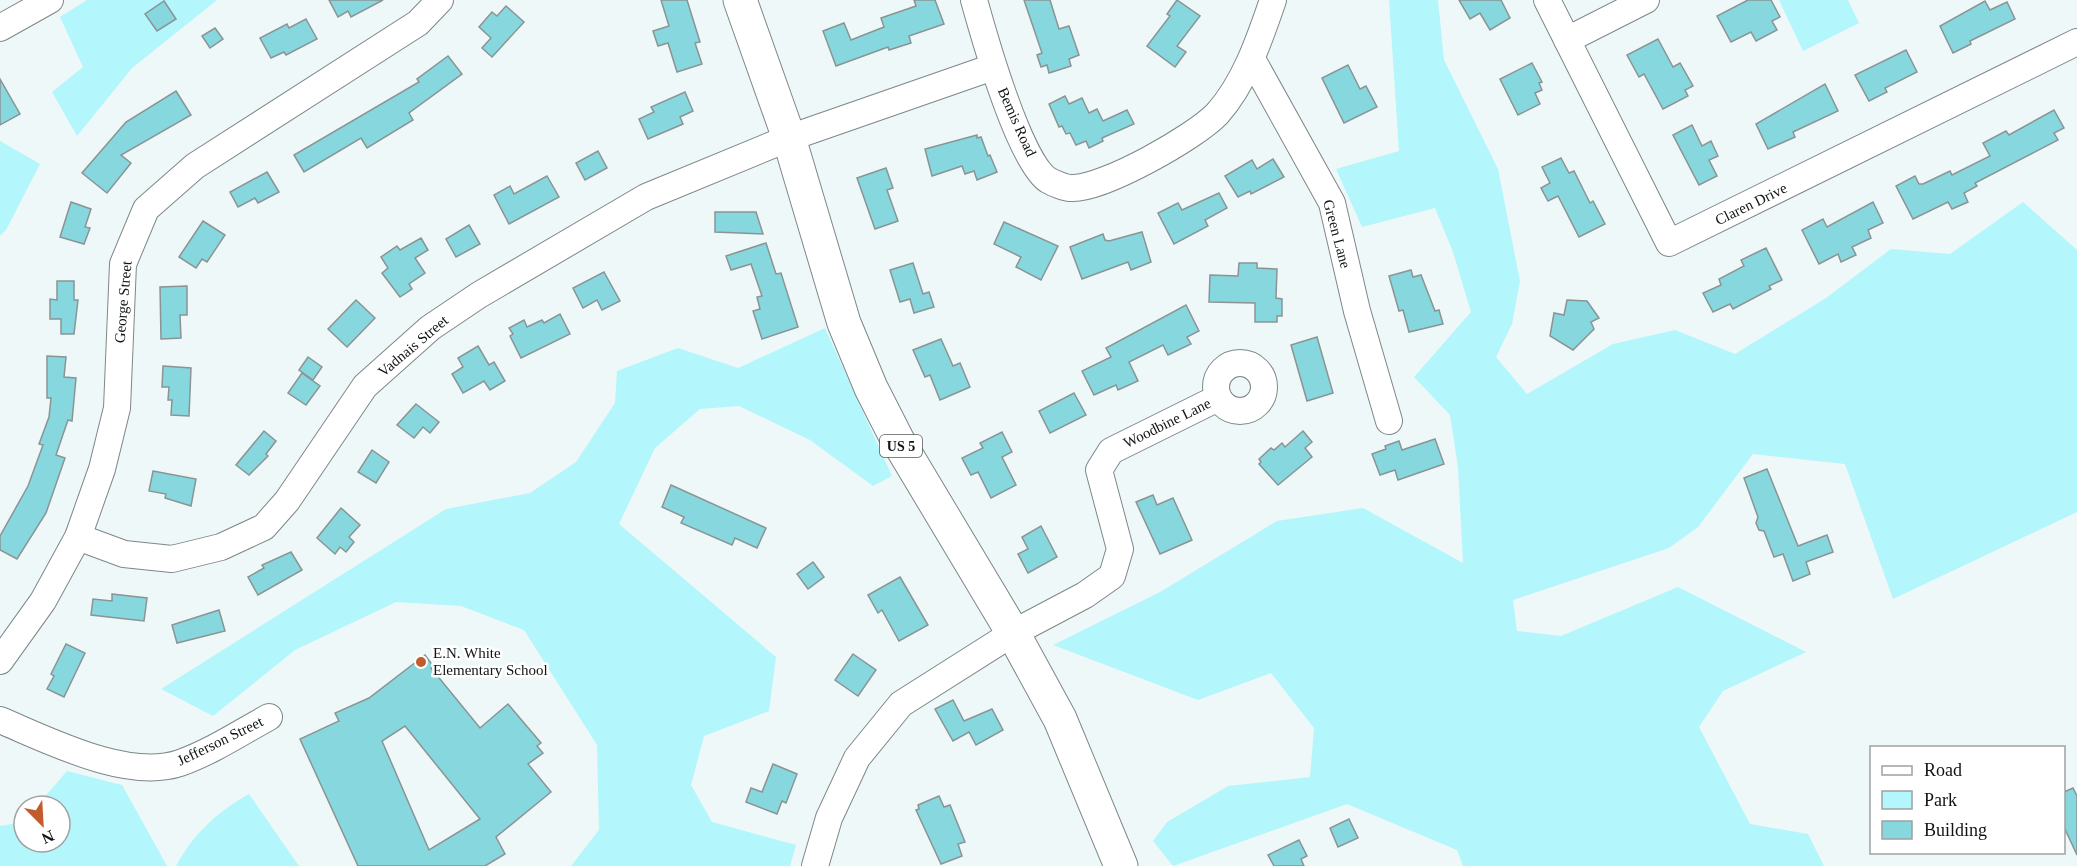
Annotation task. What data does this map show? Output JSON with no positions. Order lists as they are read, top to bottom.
{
  "streets": {
    "main road": ["US 5"],
    "street": [
      "Bemis Road",
      "Claren Drive",
      "Green Lane",
      "George Street",
      "Vadnais Street",
      "Woodbine Lane",
      "Jefferson Street"
    ]
  },
  "crossings": [
    ["Bemis Road", "Green Lane"],
    ["George Street", "Vadnais Street"],
    ["Vadnais Street", "US 5"],
    ["Woodbine Lane", "US 5"]
  ],
  "places": ["E.N. White Elementary School"],
  "legend": ["Road", "Park", "Building"],
  "north": "bottom right"
}
